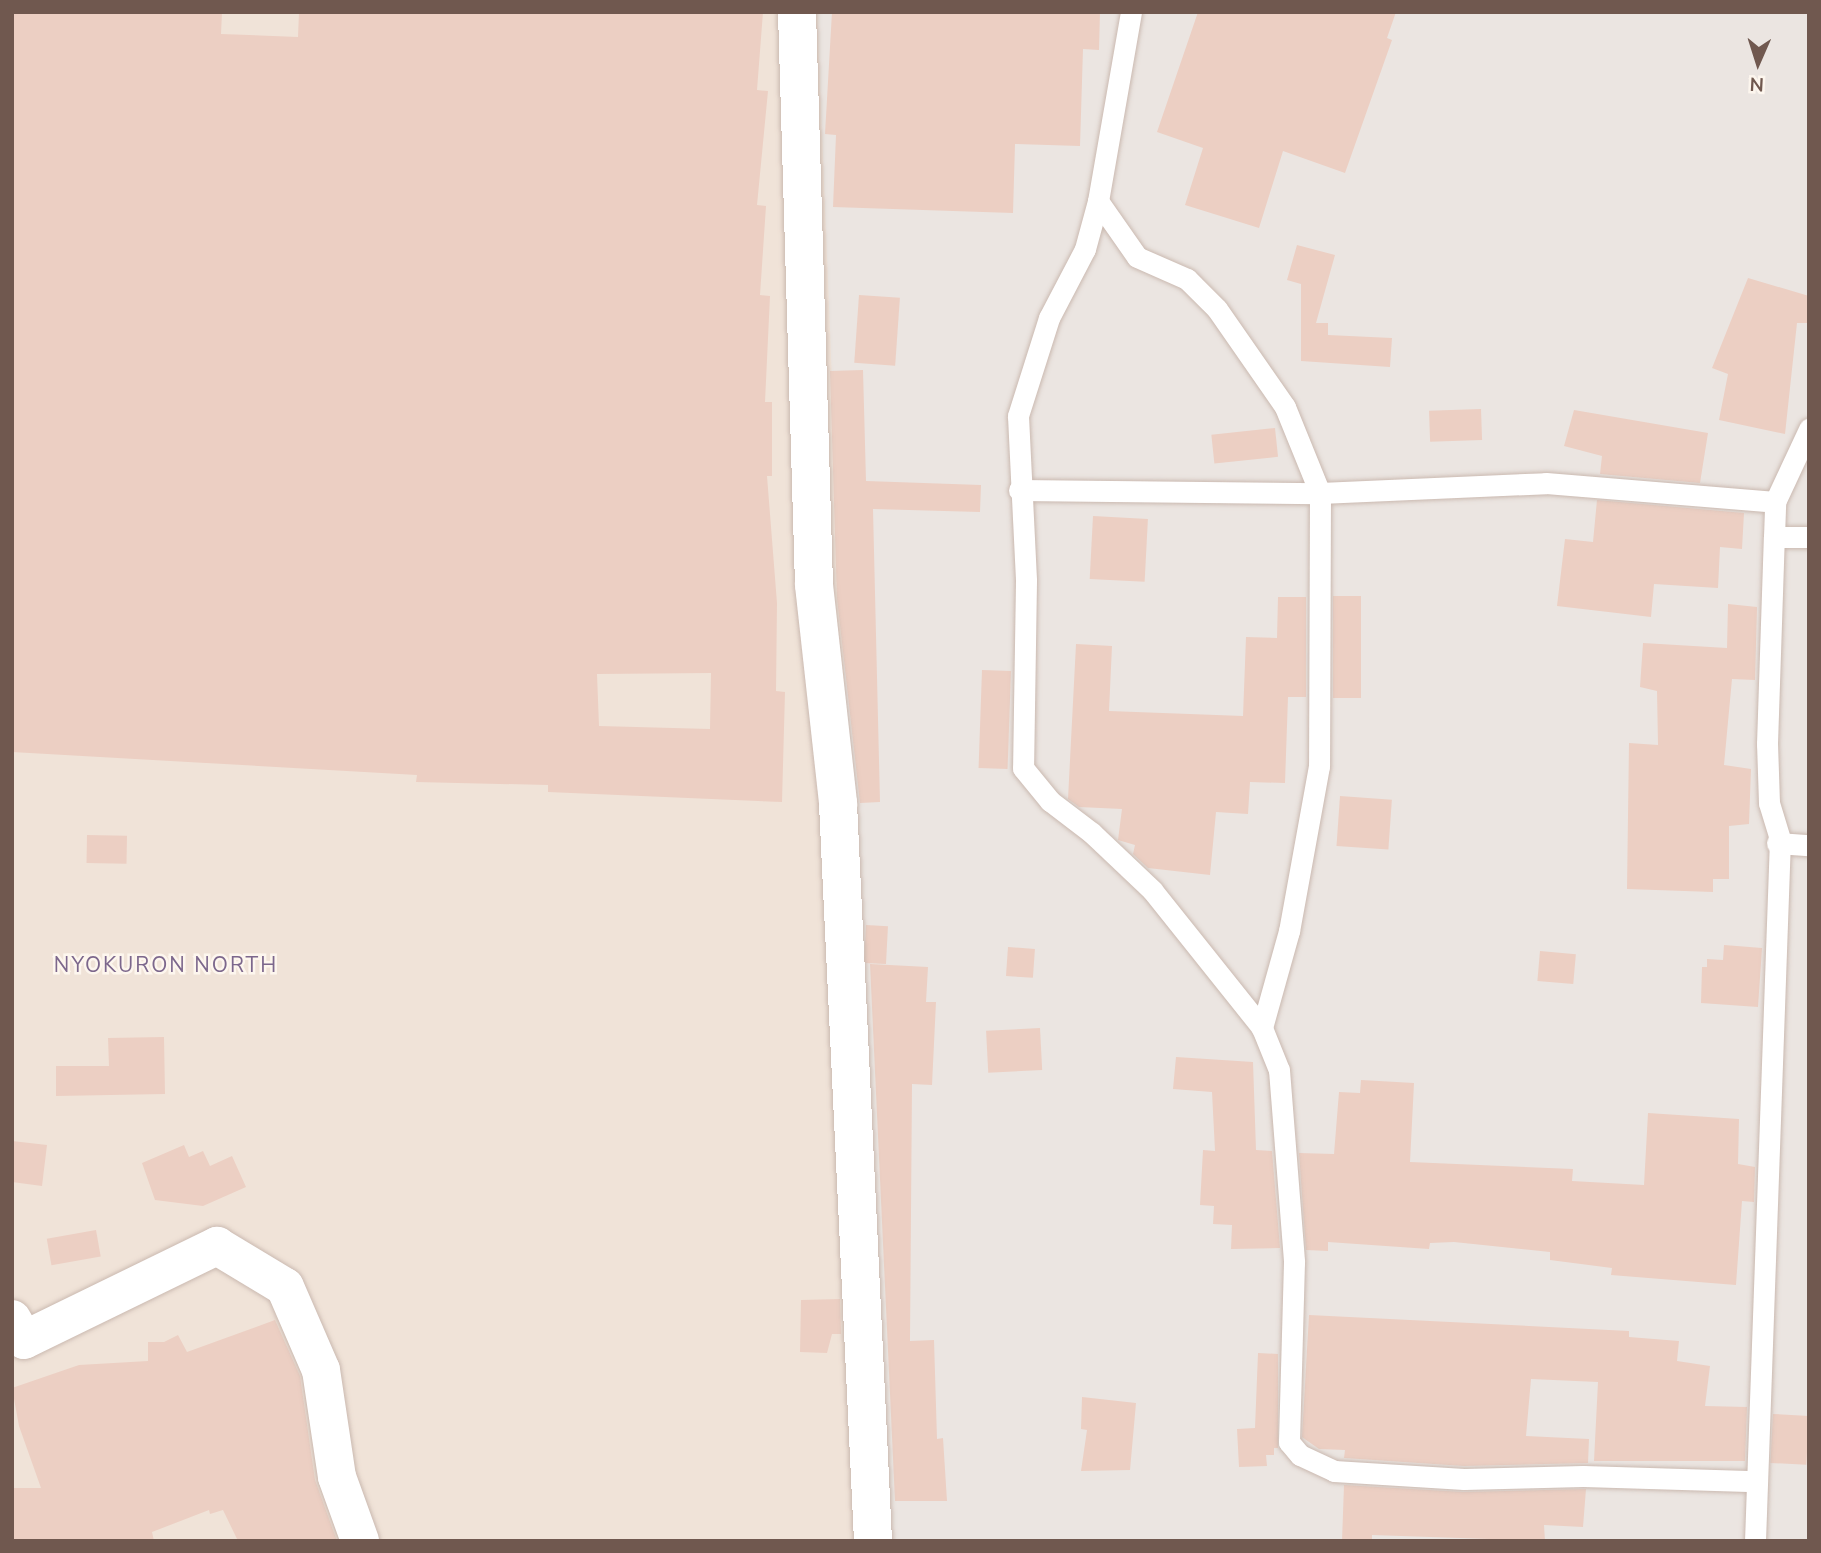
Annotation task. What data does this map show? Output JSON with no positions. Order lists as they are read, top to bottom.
{
  "districts": ["NYOKURON NORTH"],
  "north": "bottom"
}
